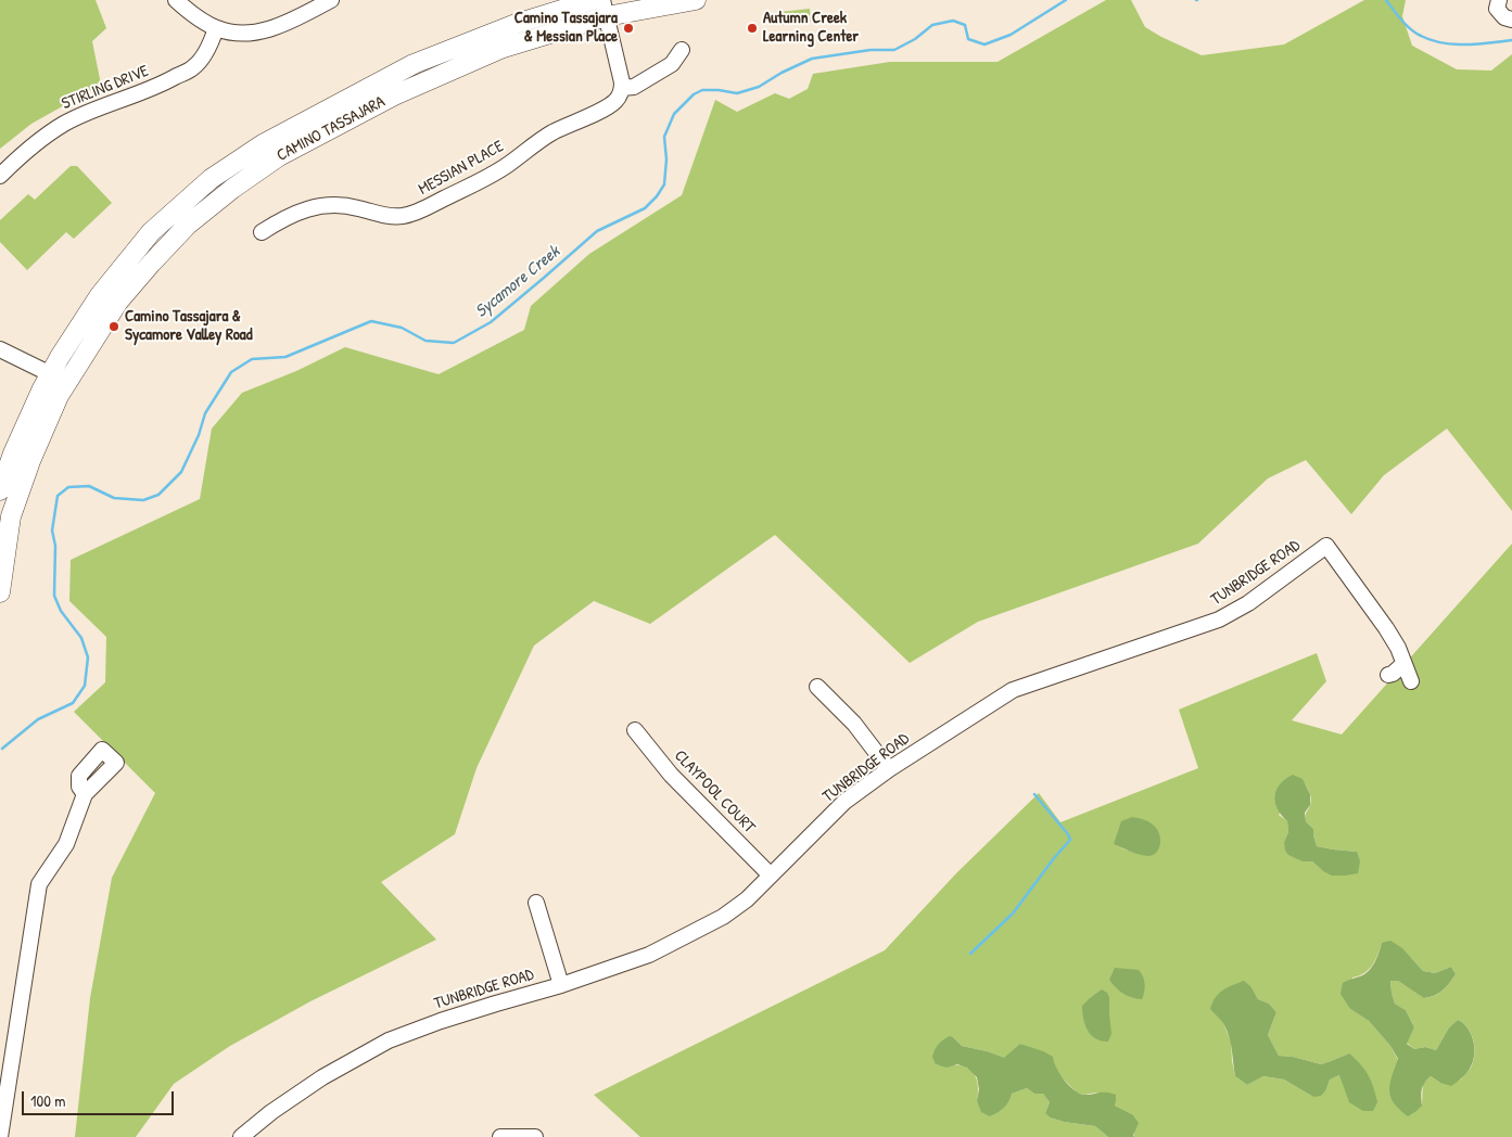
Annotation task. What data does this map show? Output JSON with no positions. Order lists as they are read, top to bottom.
{
  "streets": {
    "main road": ["CAMINO TASSAJARA"],
    "street": [
      "STIRLING DRIVE",
      "MESSIAN PLACE",
      "TUNBRIDGE ROAD",
      "CLAYPOOL COURT"
    ]
  },
  "crossings": [
    ["TUNBRIDGE ROAD", "CLAYPOOL COURT"]
  ],
  "water": ["Sycamore Creek"],
  "places": ["Camino Tassajara & Messian Place", "Autumn Creek Learning Center", "Camino Tassajara & Sycamore Valley Road"],
  "scale_bar": "100 m"
}
